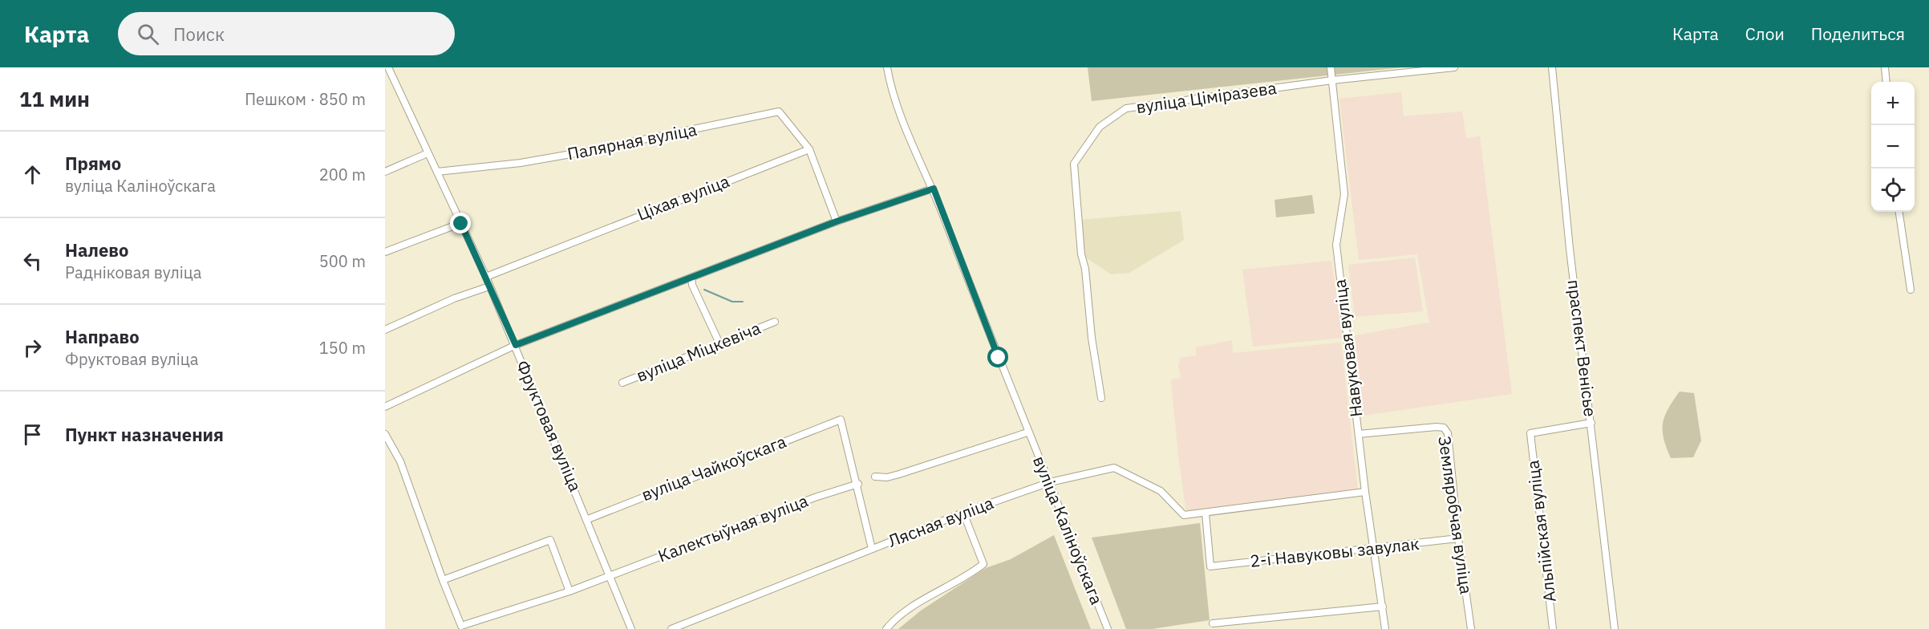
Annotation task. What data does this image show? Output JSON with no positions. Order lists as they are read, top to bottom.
{
  "streets": {
    "street": [
      "вуліца Ціміразева",
      "Палярная вуліца",
      "Ціхая вуліца",
      "Навуковая вуліца",
      "праспект Венісье",
      "вуліца Міцкевіча",
      "Фруктовая вуліца",
      "вуліца Чайкоўскага",
      "Земляробчая вуліца",
      "Лясная вуліца",
      "Калектыўная вуліца",
      "вуліца Каліноўскага",
      "Альпійская вуліца",
      "2-і Навуковы завулак"
    ]
  },
  "crossings": [
    ["вуліца Ціміразева", "Навуковая вуліца"],
    ["Палярная вуліца", "Ціхая вуліца"],
    ["Палярная вуліца", "Фруктовая вуліца"],
    ["Ціхая вуліца", "Фруктовая вуліца"],
    ["Навуковая вуліца", "Земляробчая вуліца"],
    ["Навуковая вуліца", "2-і Навуковы завулак"],
    ["праспект Венісье", "Альпійская вуліца"],
    ["Фруктовая вуліца", "вуліца Чайкоўскага"],
    ["Фруктовая вуліца", "Калектыўная вуліца"],
    ["вуліца Чайкоўскага", "Калектыўная вуліца"],
    ["Земляробчая вуліца", "2-і Навуковы завулак"],
    ["Лясная вуліца", "вуліца Каліноўскага"],
    ["Лясная вуліца", "2-і Навуковы завулак"]
  ],
  "page": {
    "header": "Карта",
    "search": "Поиск",
    "nav": ["Карта", "Слои", "Поделиться"],
    "heading": ["11 мин", "Пешком · 850 m"],
    "map_buttons": ["+", "−"],
    "list": [
      ["Прямо", "вуліца Каліноўскага", "200 m"],
      ["Налево", "Радніковая вуліца", "500 m"],
      ["Направо", "Фруктовая вуліца", "150 m"],
      "Пункт назначения"
    ]
  }
}
